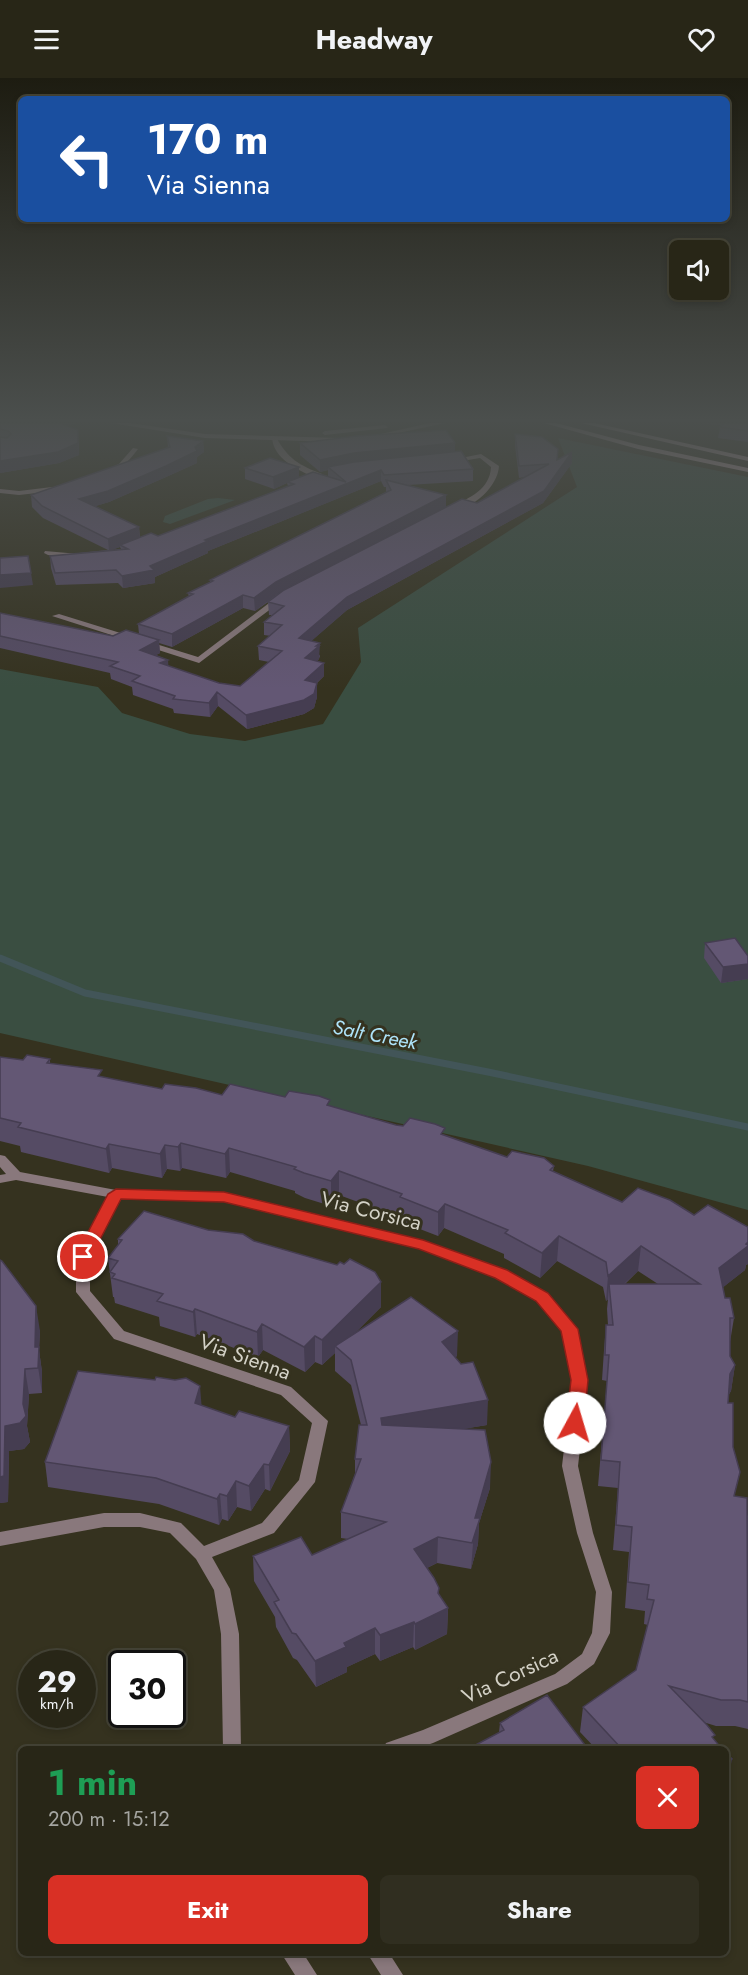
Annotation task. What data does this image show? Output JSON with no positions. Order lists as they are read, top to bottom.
{
  "streets": {
    "street": ["Via Corsica", "Via Sienna"]
  },
  "crossings": [
    ["Via Corsica", "Via Sienna"]
  ],
  "water": ["Salt Creek"],
  "page": {
    "header": "Headway",
    "turn": ["170 m", "Via Sienna"],
    "speed": "29 km/h",
    "limit": "30",
    "heading": ["1 min", "200 m · 15:12"],
    "buttons": ["Exit", "Share"]
  }
}
